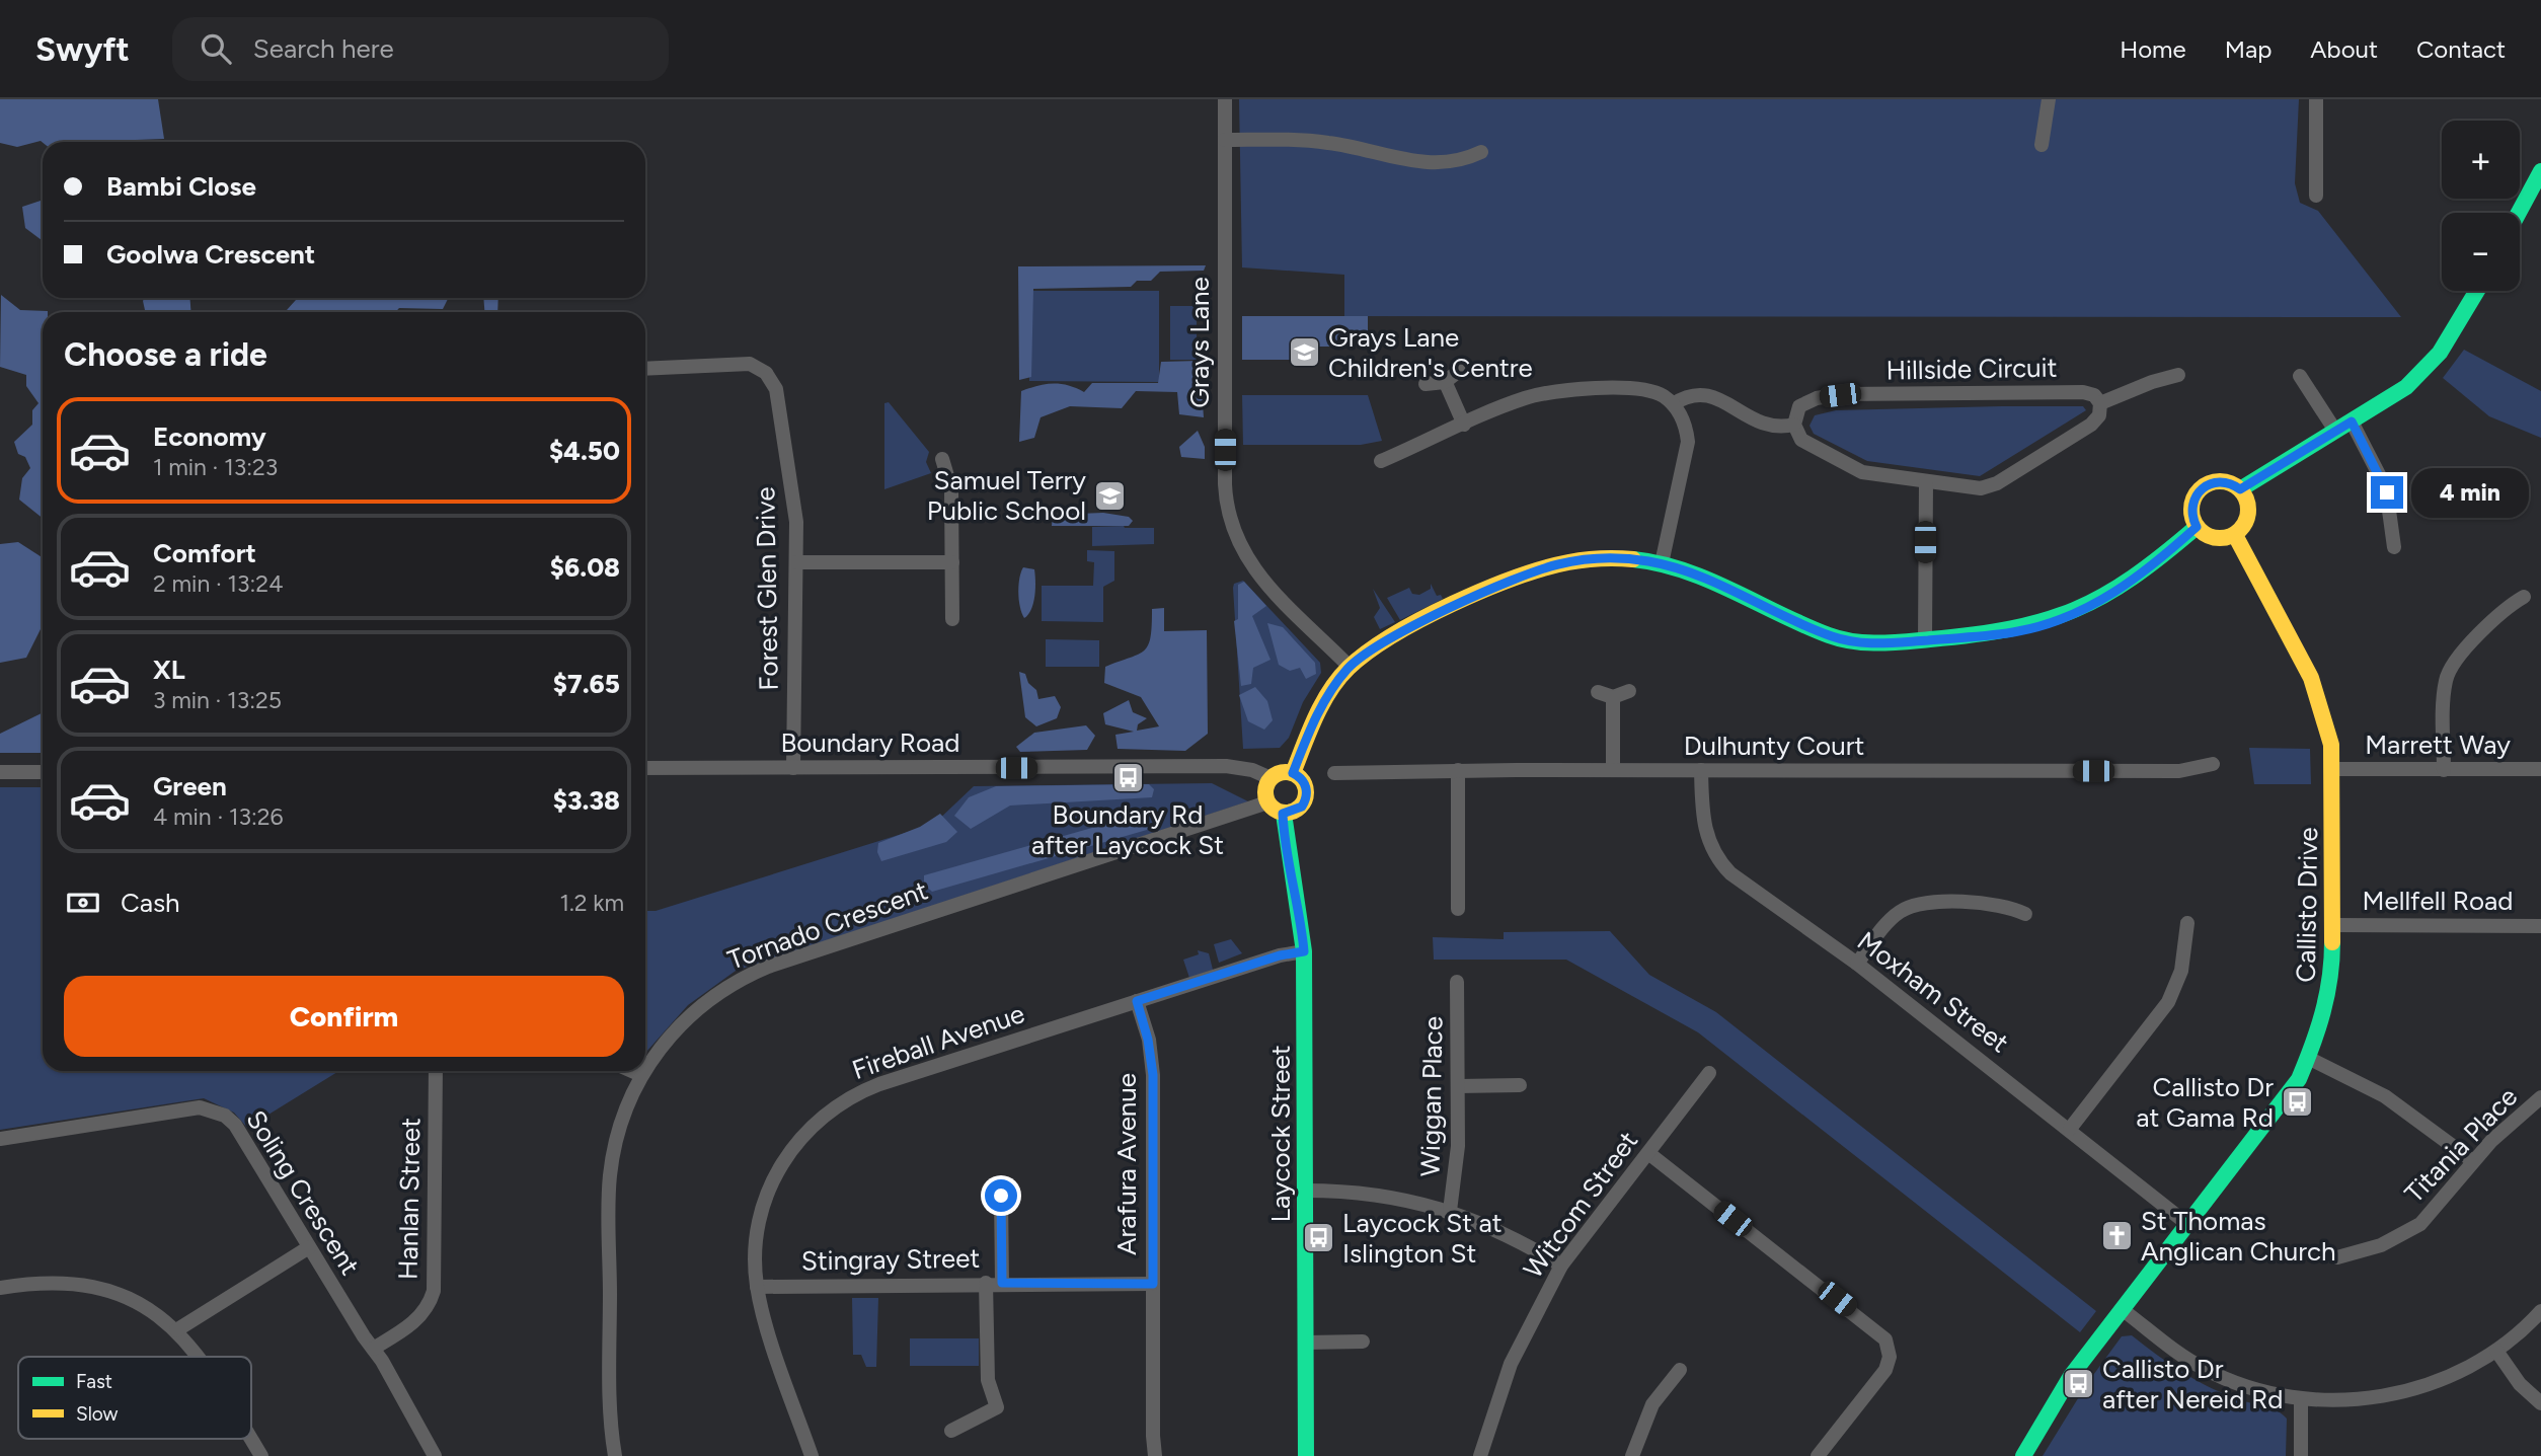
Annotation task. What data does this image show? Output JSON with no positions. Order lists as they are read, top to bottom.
{
  "streets": {
    "street": [
      "Grays Lane",
      "Hillside Circuit",
      "Forest Glen Drive",
      "Boundary Road",
      "Marrett Way",
      "Dulhunty Court",
      "Mellfell Road",
      "Callisto Drive",
      "Tornado Crescent",
      "Moxham Street",
      "Fireball Avenue",
      "Wiggan Place",
      "Laycock Street",
      "Titania Place",
      "Arafura Avenue",
      "Soling Crescent",
      "Hanlan Street",
      "Witcom Street",
      "Stingray Street"
    ]
  },
  "crossings": [
    ["Forest Glen Drive", "Boundary Road"],
    ["Boundary Road", "Tornado Crescent"],
    ["Boundary Road", "Laycock Street"],
    ["Marrett Way", "Callisto Drive"],
    ["Dulhunty Court", "Moxham Street"],
    ["Mellfell Road", "Callisto Drive"],
    ["Callisto Drive", "Moxham Street"],
    ["Tornado Crescent", "Laycock Street"],
    ["Fireball Avenue", "Laycock Street"],
    ["Fireball Avenue", "Arafura Avenue"],
    ["Fireball Avenue", "Stingray Street"],
    ["Arafura Avenue", "Stingray Street"],
    ["Soling Crescent", "Hanlan Street"]
  ],
  "places": {
    "school or university": ["Grays Lane Children's Centre", "Samuel Terry Public School"],
    "bus stop": [
      "Boundary Rd after Laycock St",
      "Callisto Dr at Gama Rd",
      "Laycock St at Islington St",
      "Callisto Dr after Nereid Rd"
    ],
    "church": ["St Thomas Anglican Church"]
  },
  "legend": ["Fast", "Slow"],
  "page": {
    "header": "Swyft",
    "search": "Search here",
    "nav": [
      "Home",
      "Map",
      "About",
      "Contact"
    ],
    "map_buttons": ["+", "−"],
    "banner": ["Bambi Close", "Goolwa Crescent"],
    "heading": "Choose a ride",
    "list": [
      {
        "name": "Economy",
        "note": "1 min · 13:23",
        "value": "$4.50"
      },
      {
        "name": "Comfort",
        "note": "2 min · 13:24",
        "value": "$6.08"
      },
      {
        "name": "XL",
        "note": "3 min · 13:25",
        "value": "$7.65"
      },
      {
        "name": "Green",
        "note": "4 min · 13:26",
        "value": "$3.38"
      }
    ],
    "bubble": "4 min",
    "pay": ["Cash", "1.2 km"],
    "buttons": "Confirm"
  }
}
